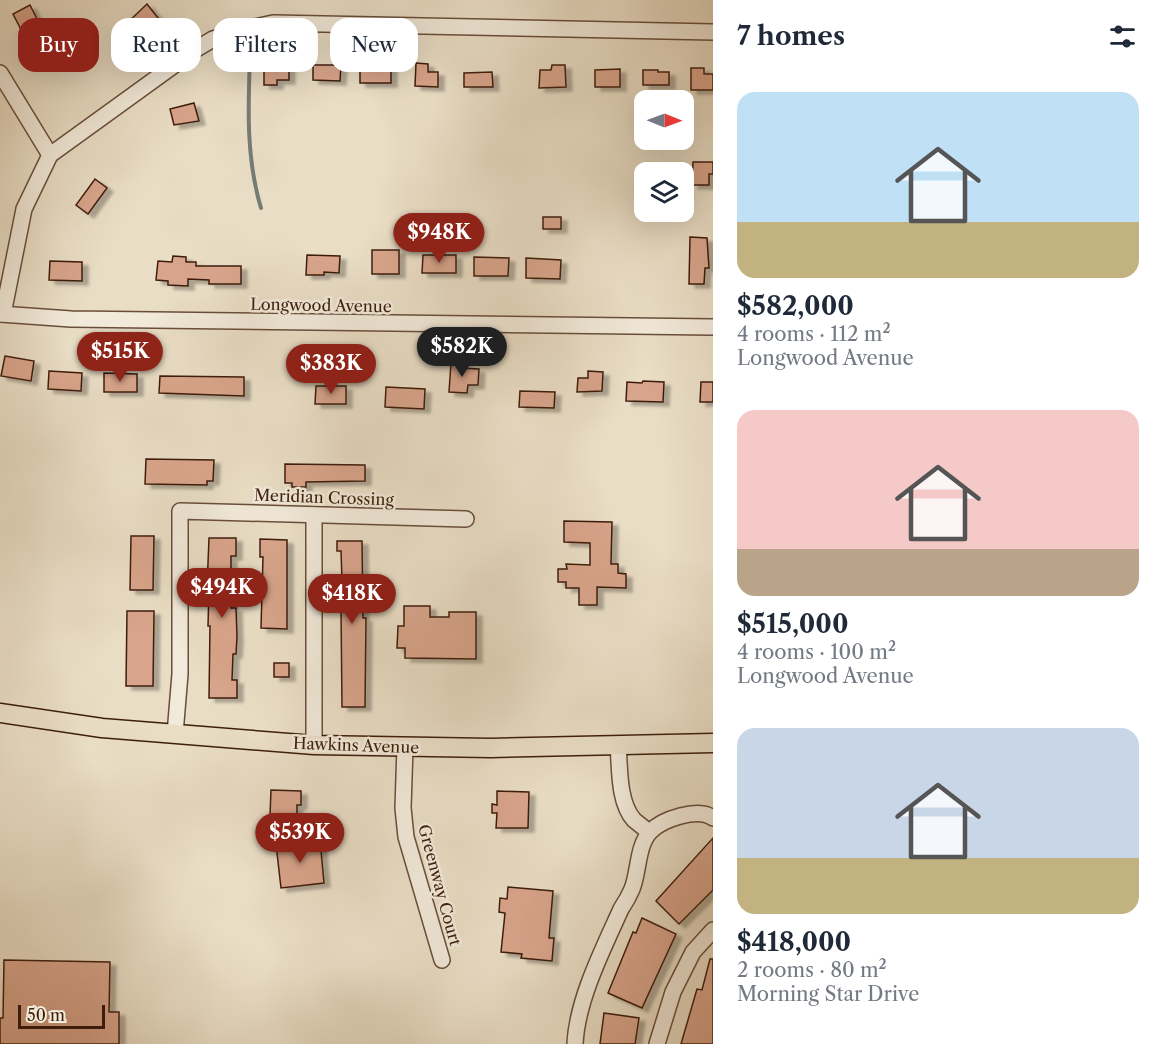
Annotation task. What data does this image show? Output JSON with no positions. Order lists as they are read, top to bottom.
{
  "streets": {
    "main road": ["Hawkins Avenue"],
    "street": ["Longwood Avenue", "Meridian Crossing", "Greenway Court"]
  },
  "crossings": [
    ["Meridian Crossing", "Hawkins Avenue"],
    ["Hawkins Avenue", "Greenway Court"]
  ],
  "scale_bar": "50 m",
  "north": "right",
  "page": {
    "heading": "7 homes",
    "chip": [
      "Buy",
      "Rent",
      "Filters",
      "New"
    ],
    "list": [
      {
        "name": "$582,000",
        "note": "4 rooms · 112 m² · Longwood Avenue"
      },
      {
        "name": "$515,000",
        "note": "4 rooms · 100 m² · Longwood Avenue"
      },
      {
        "name": "$418,000",
        "note": "2 rooms · 80 m² · Morning Star Drive"
      }
    ],
    "price": [
      "$948K",
      "$582K",
      "$515K",
      "$383K",
      "$494K",
      "$418K",
      "$539K"
    ],
    "scale": "50 m"
  }
}
